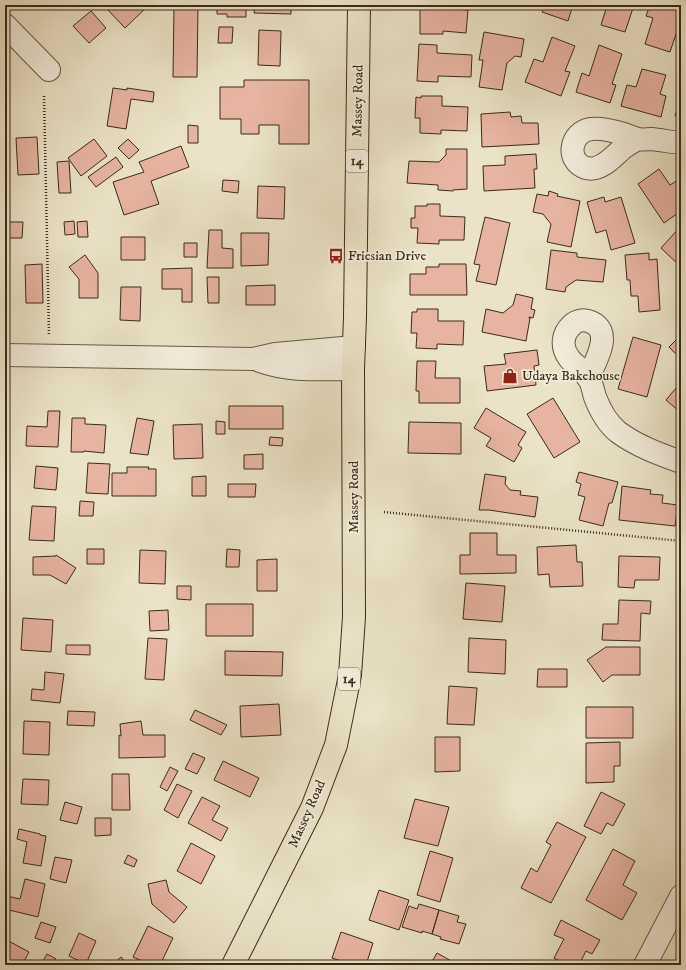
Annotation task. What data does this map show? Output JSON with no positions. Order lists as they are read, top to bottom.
{
  "streets": {
    "main road": ["Massey Road", "14"]
  },
  "places": {
    "bus stop": ["Friesian Drive"],
    "shop": ["Udaya Bakehouse"]
  }
}
